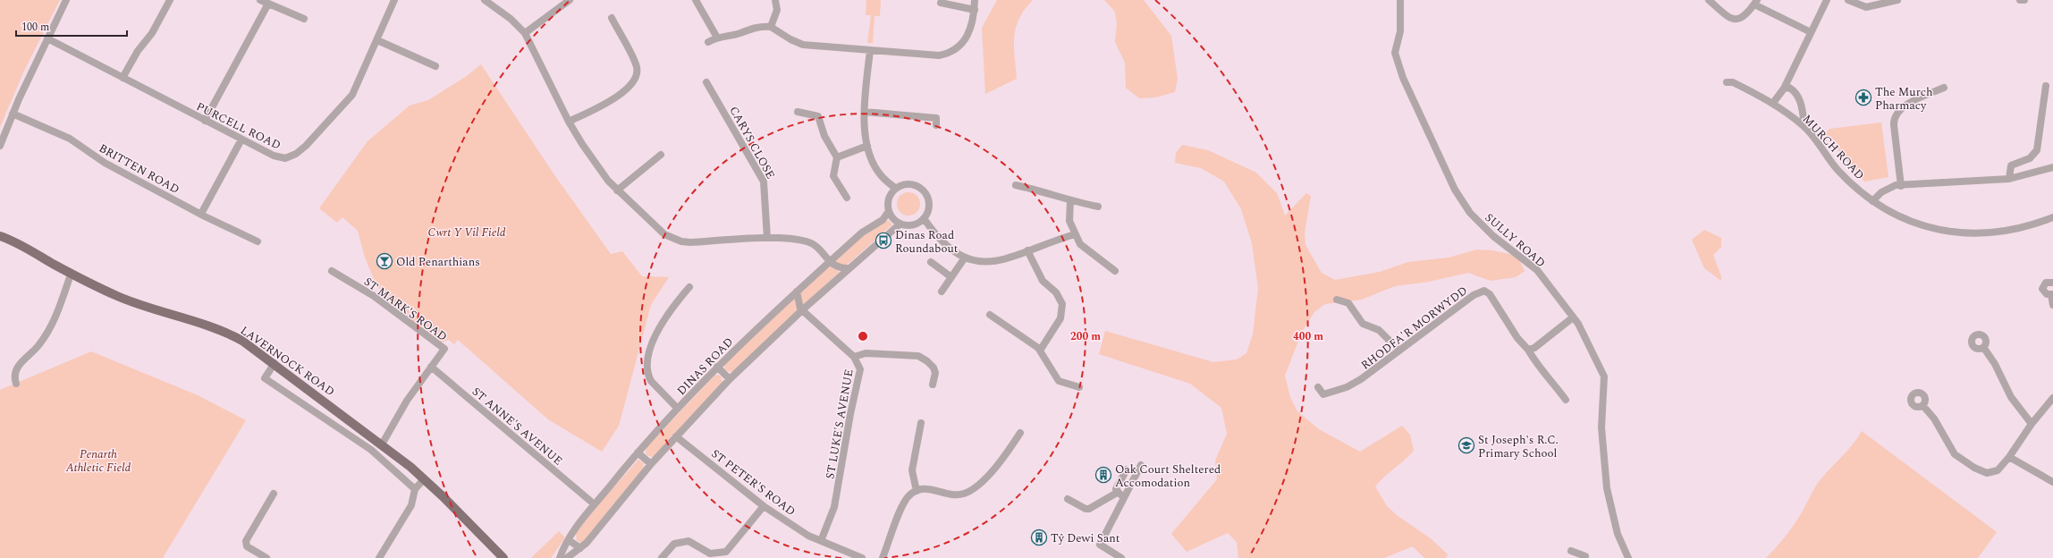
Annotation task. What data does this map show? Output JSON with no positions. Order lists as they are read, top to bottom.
{
  "streets": {
    "main road": ["LAVERNOCK ROAD"],
    "street": [
      "PURCELL ROAD",
      "CARYS CLOSE",
      "MURCH ROAD",
      "BRITTEN ROAD",
      "SULLY ROAD",
      "ST MARK'S ROAD",
      "RHODFA'R MORWYDD",
      "DINAS ROAD",
      "ST LUKE'S AVENUE",
      "ST ANNE'S AVENUE",
      "ST PETER'S ROAD"
    ]
  },
  "crossings": [
    ["ST MARK'S ROAD", "LAVERNOCK ROAD"],
    ["ST MARK'S ROAD", "ST ANNE'S AVENUE"],
    ["ST LUKE'S AVENUE", "ST PETER'S ROAD"]
  ],
  "parks": ["Cwrt Y Vil Field", "Penarth Athletic Field"],
  "places": {
    "pharmacy": ["The Murch Pharmacy"],
    "bus stop": ["Dinas Road Roundabout"],
    "bar": ["Old Penarthians"],
    "school or university": ["St Joseph's R.C. Primary School"],
    "building": ["Oak Court Sheltered Accomodation", "Tŷ Dewi Sant"]
  },
  "scale_bar": "100 m",
  "rings": ["200 m", "400 m"]
}
